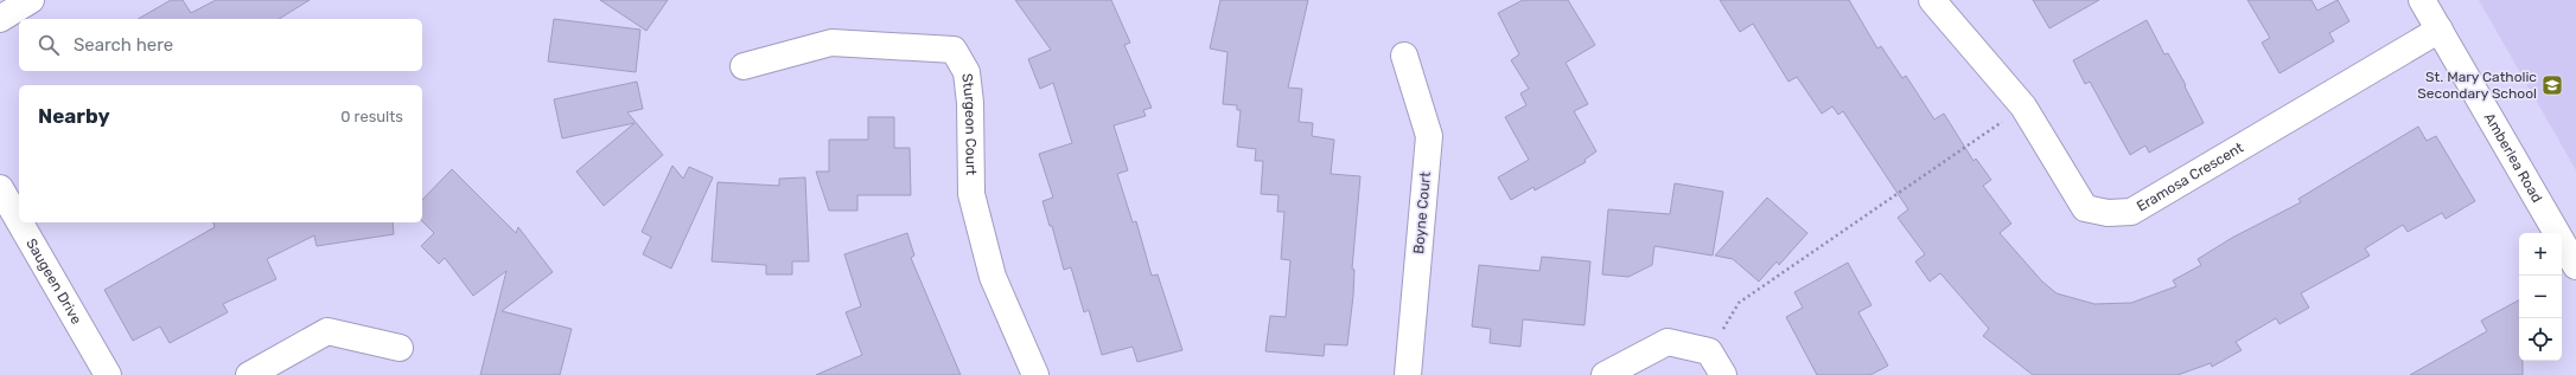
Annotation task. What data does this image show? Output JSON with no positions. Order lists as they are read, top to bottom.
{
  "streets": {
    "street": [
      "Sturgeon Court",
      "Amberlea Road",
      "Eramosa Crescent",
      "Boyne Court",
      "Saugeen Drive"
    ]
  },
  "crossings": [
    ["Amberlea Road", "Eramosa Crescent"]
  ],
  "places": {
    "school or university": ["St. Mary Catholic Secondary School"]
  },
  "page": {
    "search": "Search here",
    "heading": ["Nearby", "0 results"],
    "map_buttons": ["+", "−"]
  }
}
